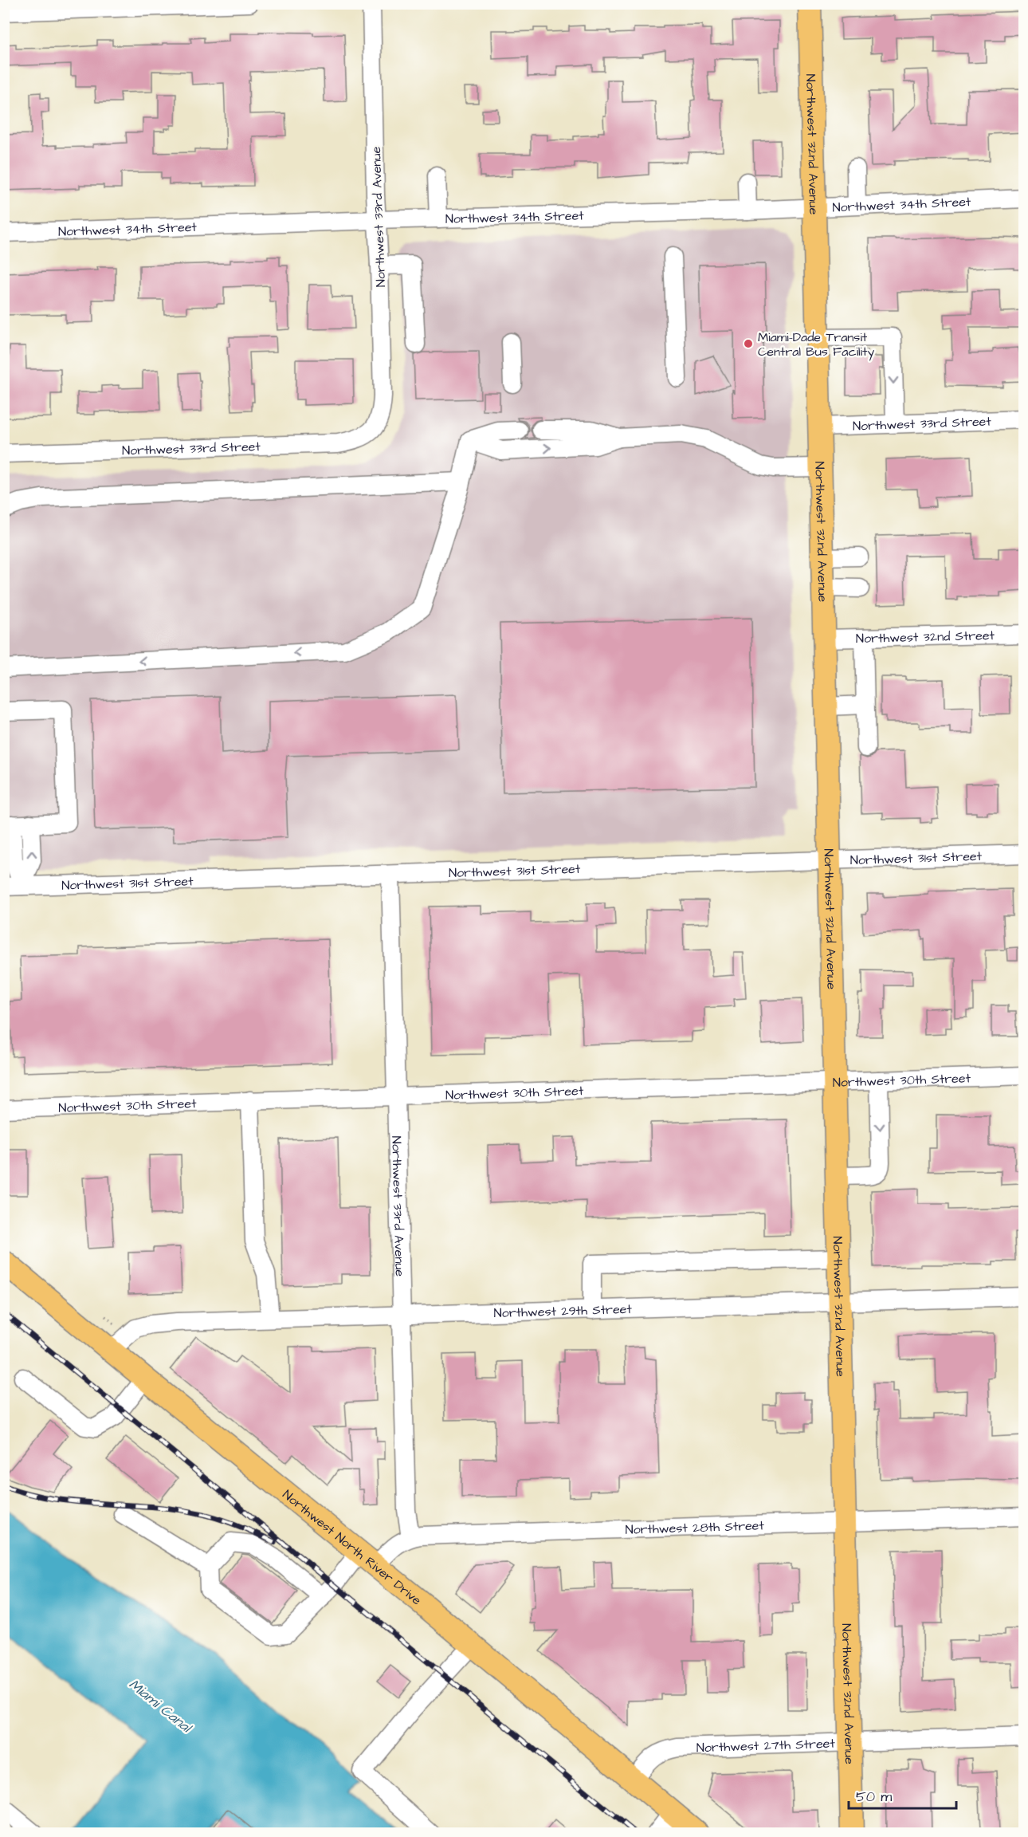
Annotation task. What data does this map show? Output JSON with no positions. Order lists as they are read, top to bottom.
{
  "streets": {
    "main road": ["Northwest 32nd Avenue", "Northwest North River Drive"],
    "street": [
      "Northwest 34th Street",
      "Northwest 33rd Avenue",
      "Northwest 33rd Street",
      "Northwest 32nd Street",
      "Northwest 31st Street",
      "Northwest 30th Street",
      "Northwest 29th Street",
      "Northwest 28th Street",
      "Northwest 27th Street"
    ]
  },
  "crossings": [
    ["Northwest 32nd Avenue", "Northwest 34th Street"],
    ["Northwest 32nd Avenue", "Northwest 33rd Street"],
    ["Northwest 32nd Avenue", "Northwest 32nd Street"],
    ["Northwest 32nd Avenue", "Northwest 31st Street"],
    ["Northwest 32nd Avenue", "Northwest 30th Street"],
    ["Northwest 32nd Avenue", "Northwest 29th Street"],
    ["Northwest 32nd Avenue", "Northwest 28th Street"],
    ["Northwest 32nd Avenue", "Northwest 27th Street"],
    ["Northwest 34th Street", "Northwest 33rd Avenue"],
    ["Northwest 33rd Avenue", "Northwest 33rd Street"],
    ["Northwest 33rd Avenue", "Northwest 31st Street"],
    ["Northwest 33rd Avenue", "Northwest 30th Street"],
    ["Northwest 33rd Avenue", "Northwest 29th Street"],
    ["Northwest 33rd Avenue", "Northwest 28th Street"],
    ["Northwest 29th Street", "Northwest North River Drive"],
    ["Northwest 28th Street", "Northwest North River Drive"],
    ["Northwest North River Drive", "Northwest 27th Street"]
  ],
  "water": ["Miami Canal"],
  "places": ["Miami-Dade Transit Central Bus Facility"],
  "scale_bar": "50 m"
}
